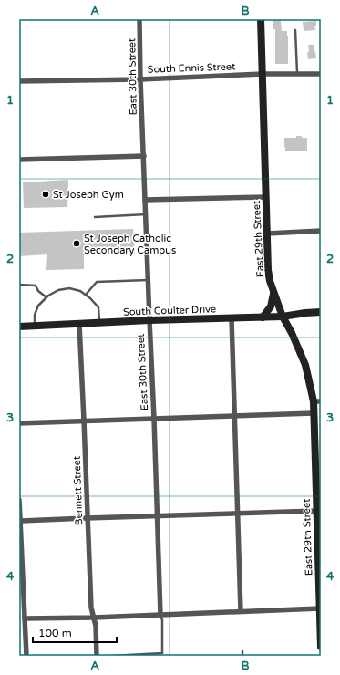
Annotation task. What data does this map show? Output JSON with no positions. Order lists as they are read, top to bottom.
{
  "streets": {
    "main road": ["East 29th Street", "South Coulter Drive"],
    "street": ["South Ennis Street", "East 30th Street", "Bennett Street"]
  },
  "crossings": [
    ["South Ennis Street", "East 30th Street"],
    ["South Ennis Street", "East 29th Street"],
    ["East 30th Street", "South Coulter Drive"],
    ["East 29th Street", "South Coulter Drive"],
    ["South Coulter Drive", "Bennett Street"]
  ],
  "places": ["St Joseph Gym", "St Joseph Catholic Secondary Campus"],
  "scale_bar": "100 m",
  "grid": {
    "columns": ["A", "B"],
    "rows": [
      "1",
      "2",
      "3",
      "4"
    ]
  }
}
